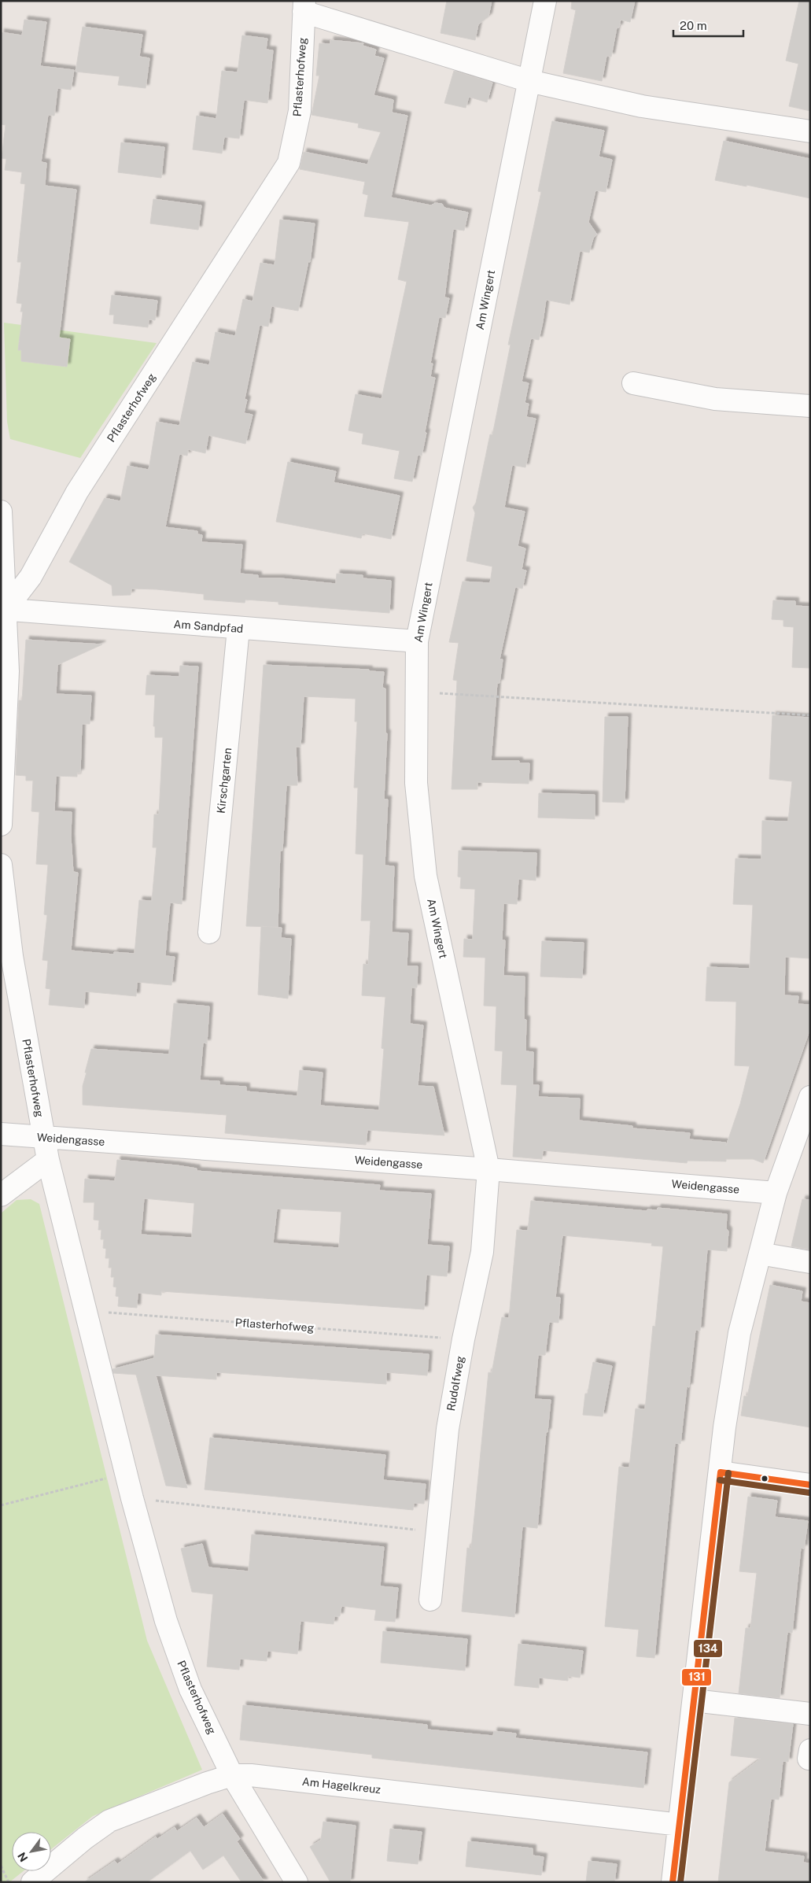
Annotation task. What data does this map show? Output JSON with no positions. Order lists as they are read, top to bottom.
{
  "streets": {
    "street": [
      "Pflasterhofweg",
      "Am Wingert",
      "Am Sandpfad",
      "Kirschgarten",
      "Weidengasse",
      "Rudolfweg",
      "Am Hagelkreuz"
    ]
  },
  "crossings": [
    ["Pflasterhofweg", "Am Sandpfad"],
    ["Pflasterhofweg", "Weidengasse"],
    ["Pflasterhofweg", "Rudolfweg"],
    ["Pflasterhofweg", "Am Hagelkreuz"],
    ["Am Wingert", "Am Sandpfad"],
    ["Am Wingert", "Weidengasse"],
    ["Am Wingert", "Rudolfweg"],
    ["Am Sandpfad", "Kirschgarten"],
    ["Weidengasse", "Rudolfweg"]
  ],
  "lines": ["transit line 131", "transit line 134"],
  "scale_bar": "20 m",
  "north": "bottom left"
}
